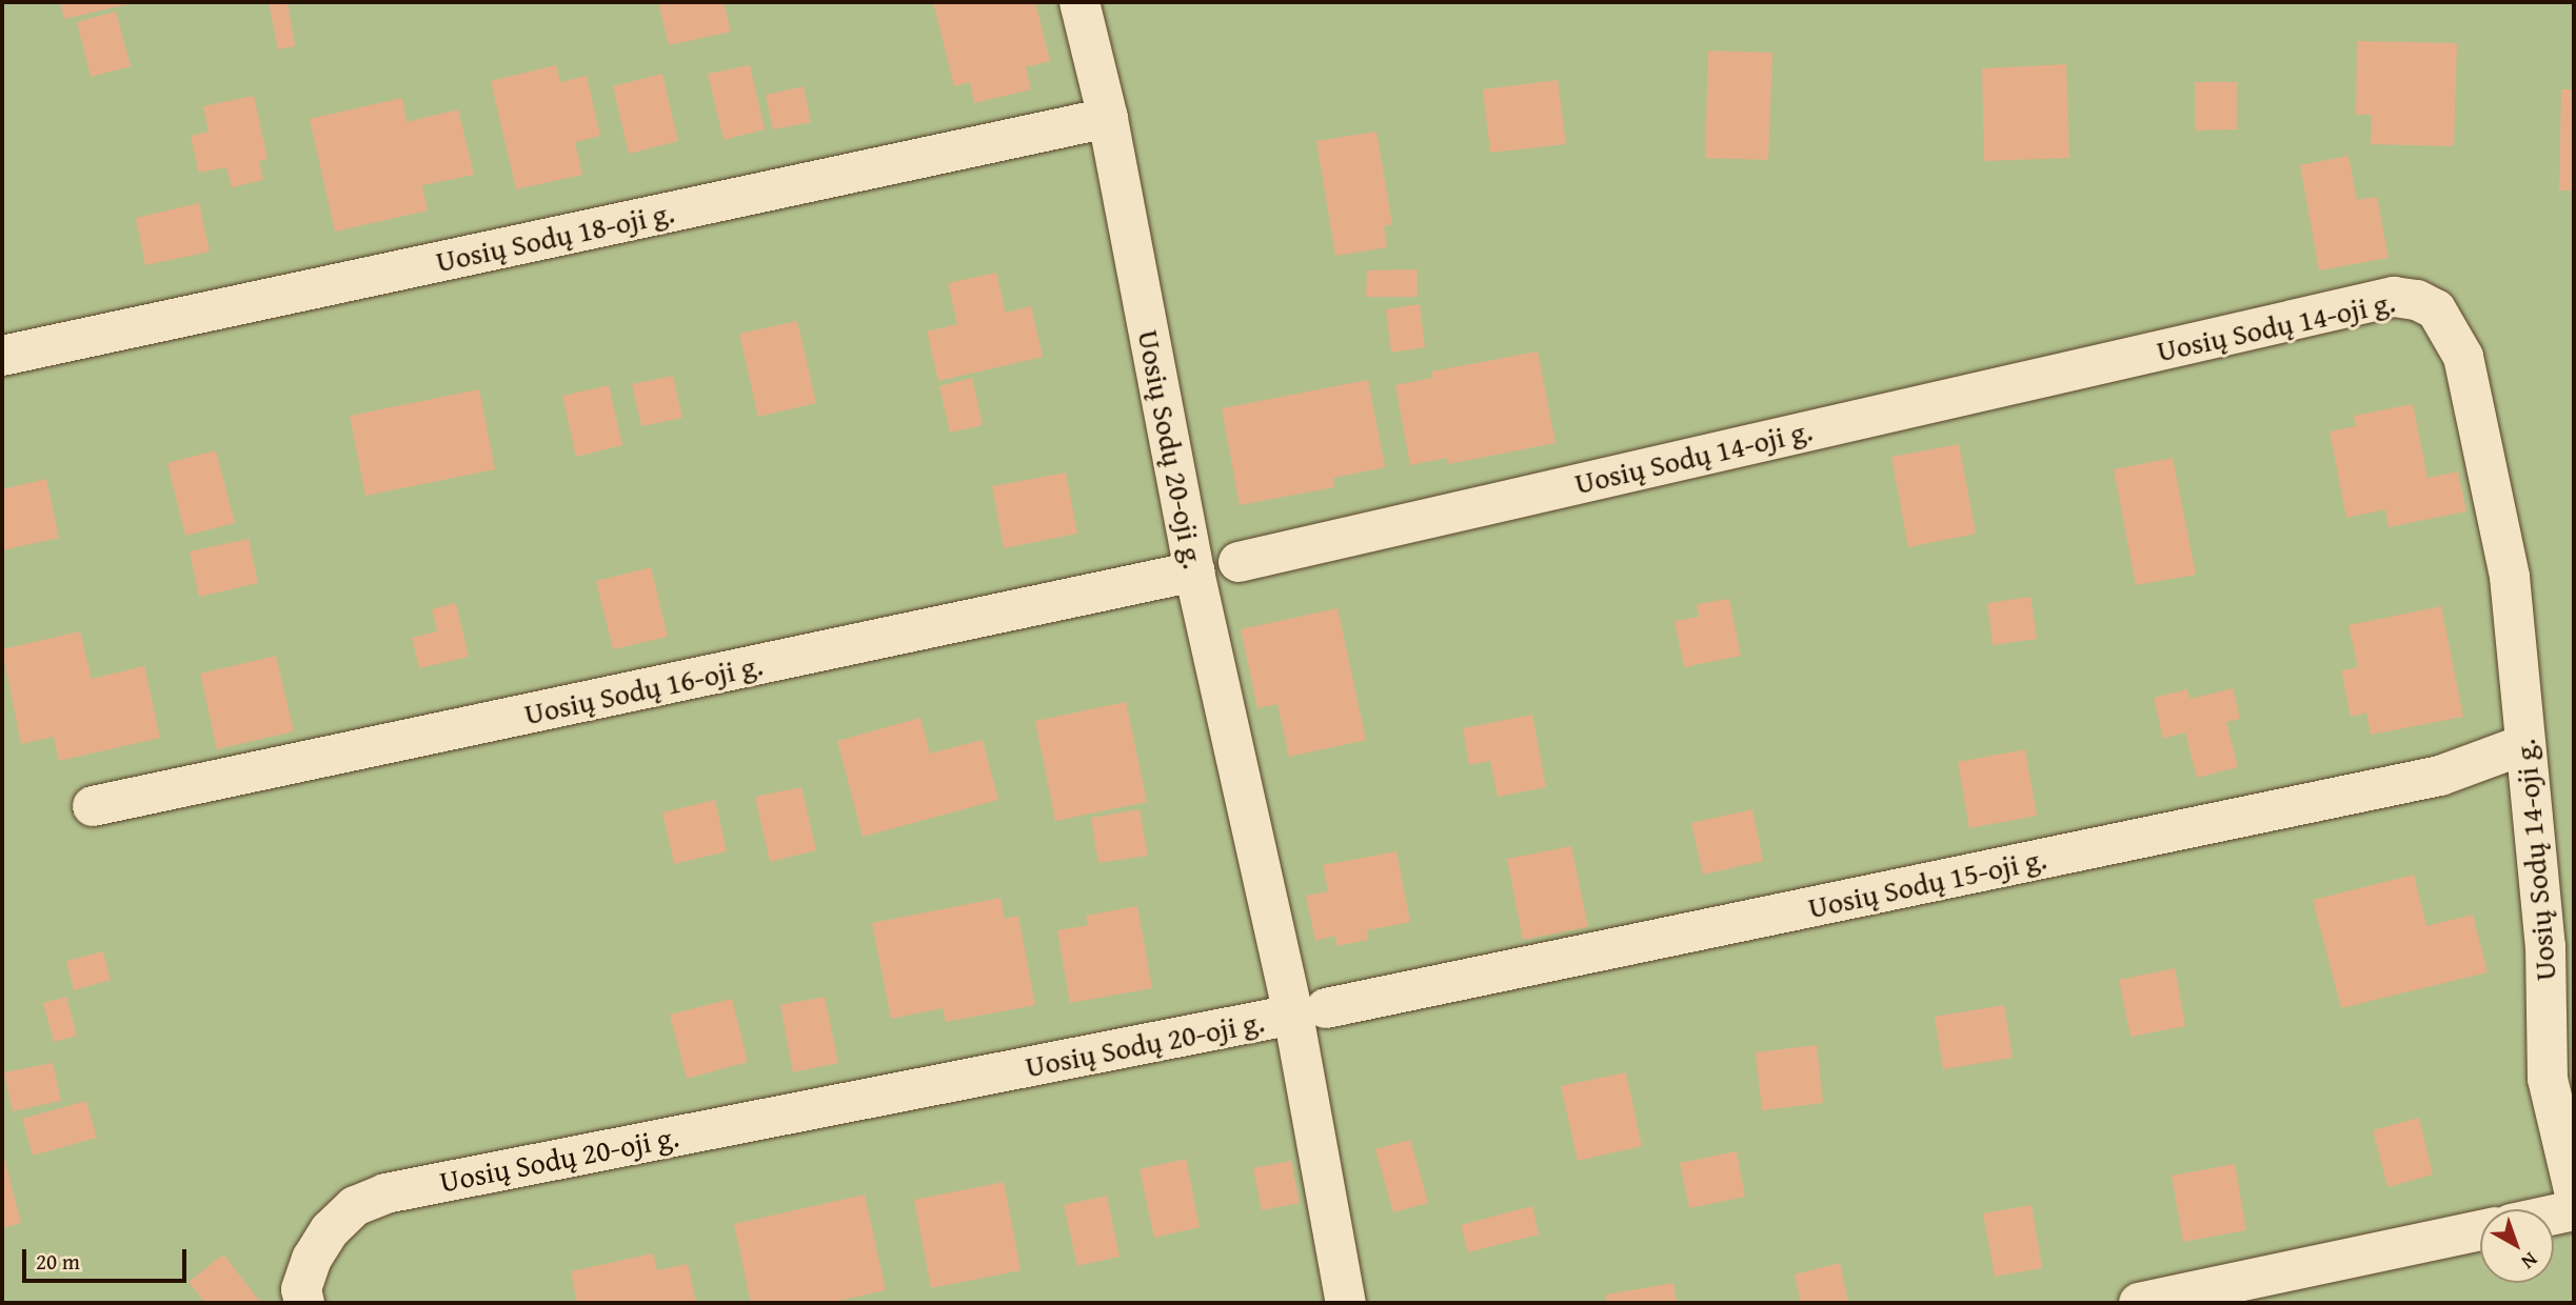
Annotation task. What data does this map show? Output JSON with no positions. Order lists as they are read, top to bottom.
{
  "streets": {
    "street": [
      "Uosių Sodų 18-oji g.",
      "Uosių Sodų 14-oji g.",
      "Uosių Sodų 20-oji g.",
      "Uosių Sodų 16-oji g.",
      "Uosių Sodų 15-oji g."
    ]
  },
  "crossings": [
    ["Uosių Sodų 18-oji g.", "Uosių Sodų 20-oji g."],
    ["Uosių Sodų 14-oji g.", "Uosių Sodų 15-oji g."],
    ["Uosių Sodų 20-oji g.", "Uosių Sodų 16-oji g."],
    ["Uosių Sodų 20-oji g.", "Uosių Sodų 15-oji g."]
  ],
  "scale_bar": "20 m",
  "north": "bottom right"
}
